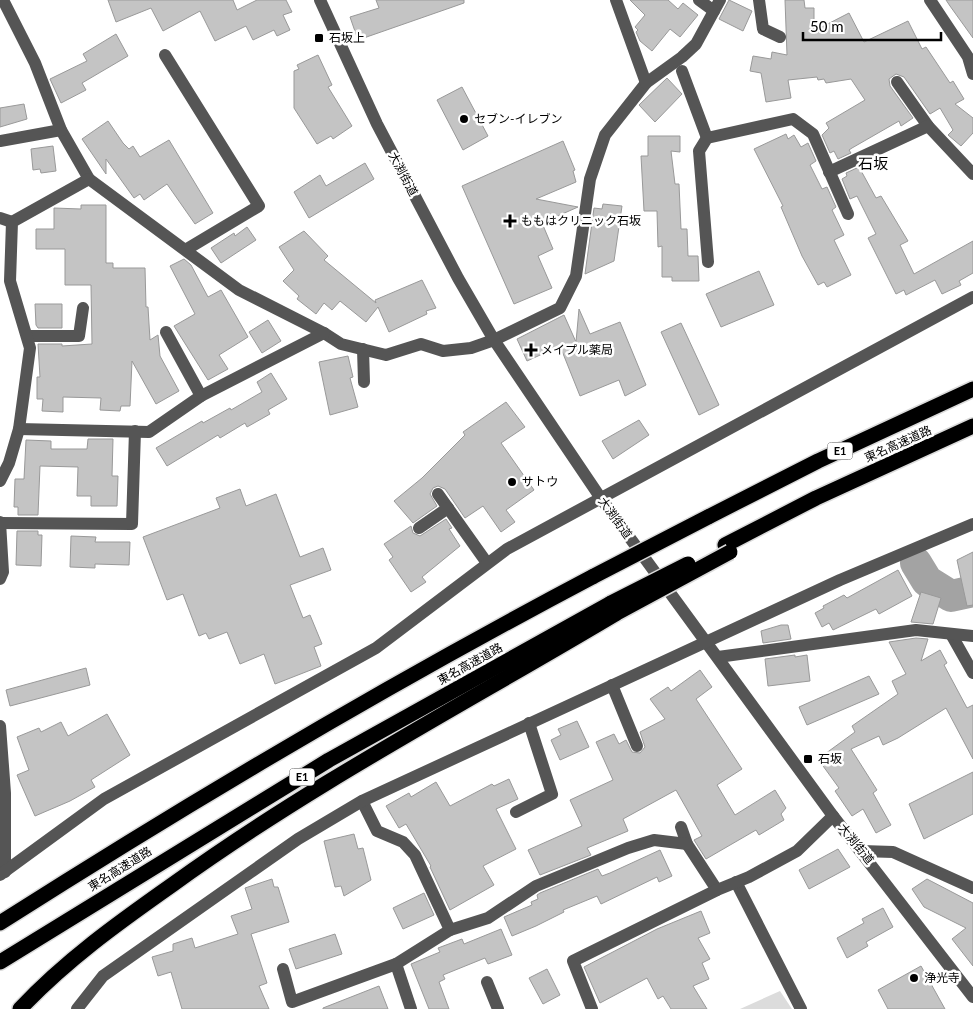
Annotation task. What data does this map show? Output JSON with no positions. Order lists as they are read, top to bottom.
{
  "streets": {
    "highway": ["東名高速道路", "E1"],
    "street": ["大渕街道"]
  },
  "districts": ["石坂"],
  "places": {
    "transit": ["石坂上", "石坂"],
    "other": ["セブン-イレブン", "サトウ", "浄光寺"],
    "health": ["ももはクリニック石坂", "メイプル薬局"]
  },
  "scale_bar": "50 m"
}
